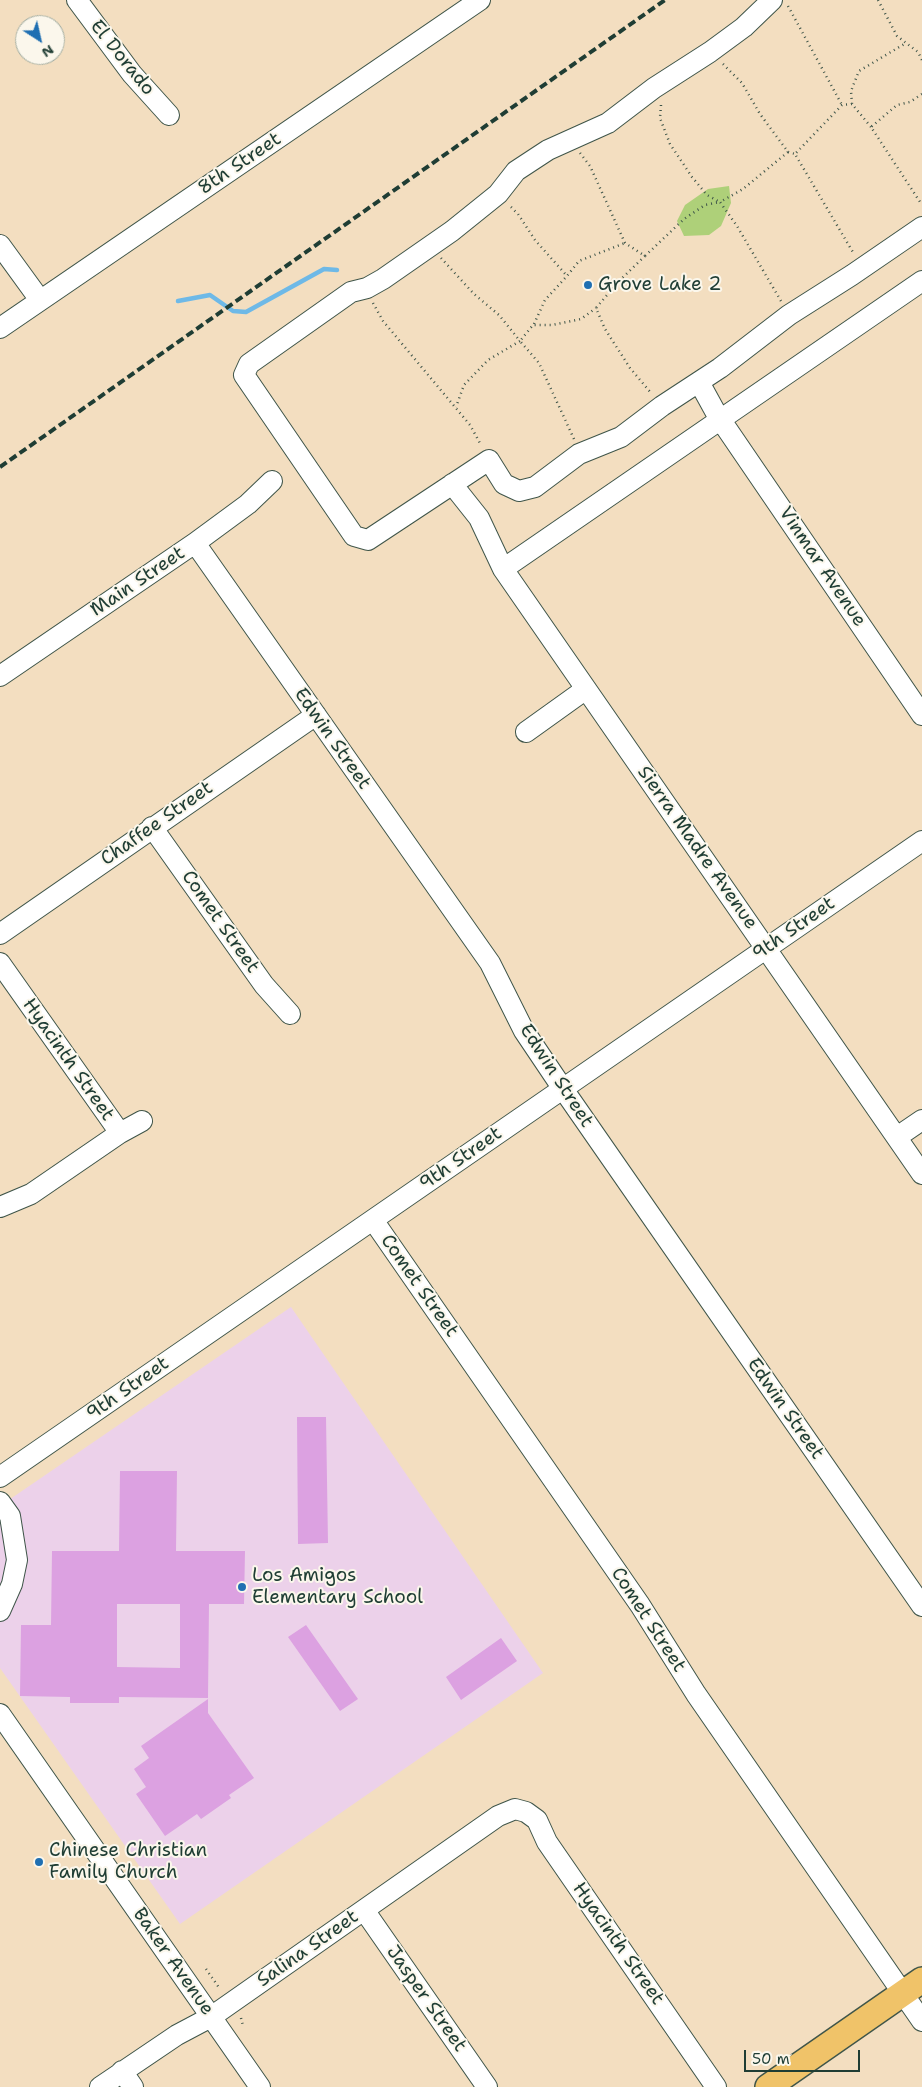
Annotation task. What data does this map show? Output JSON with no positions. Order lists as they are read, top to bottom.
{
  "streets": {
    "street": [
      "El Dorado",
      "8th Street",
      "Vinmar Avenue",
      "Main Street",
      "Edwin Street",
      "Chaffee Street",
      "Sierra Madre Avenue",
      "Comet Street",
      "9th Street",
      "Hyacinth Street",
      "Salina Street",
      "Baker Avenue",
      "Jasper Street"
    ]
  },
  "crossings": [
    ["Main Street", "Edwin Street"],
    ["Edwin Street", "Chaffee Street"],
    ["Edwin Street", "9th Street"],
    ["Chaffee Street", "Comet Street"],
    ["Sierra Madre Avenue", "9th Street"],
    ["Comet Street", "9th Street"],
    ["Hyacinth Street", "Salina Street"],
    ["Salina Street", "Baker Avenue"],
    ["Salina Street", "Jasper Street"]
  ],
  "places": ["Grove Lake 2", "Los Amigos Elementary School", "Chinese Christian Family Church"],
  "scale_bar": "50 m",
  "north": "bottom right"
}
